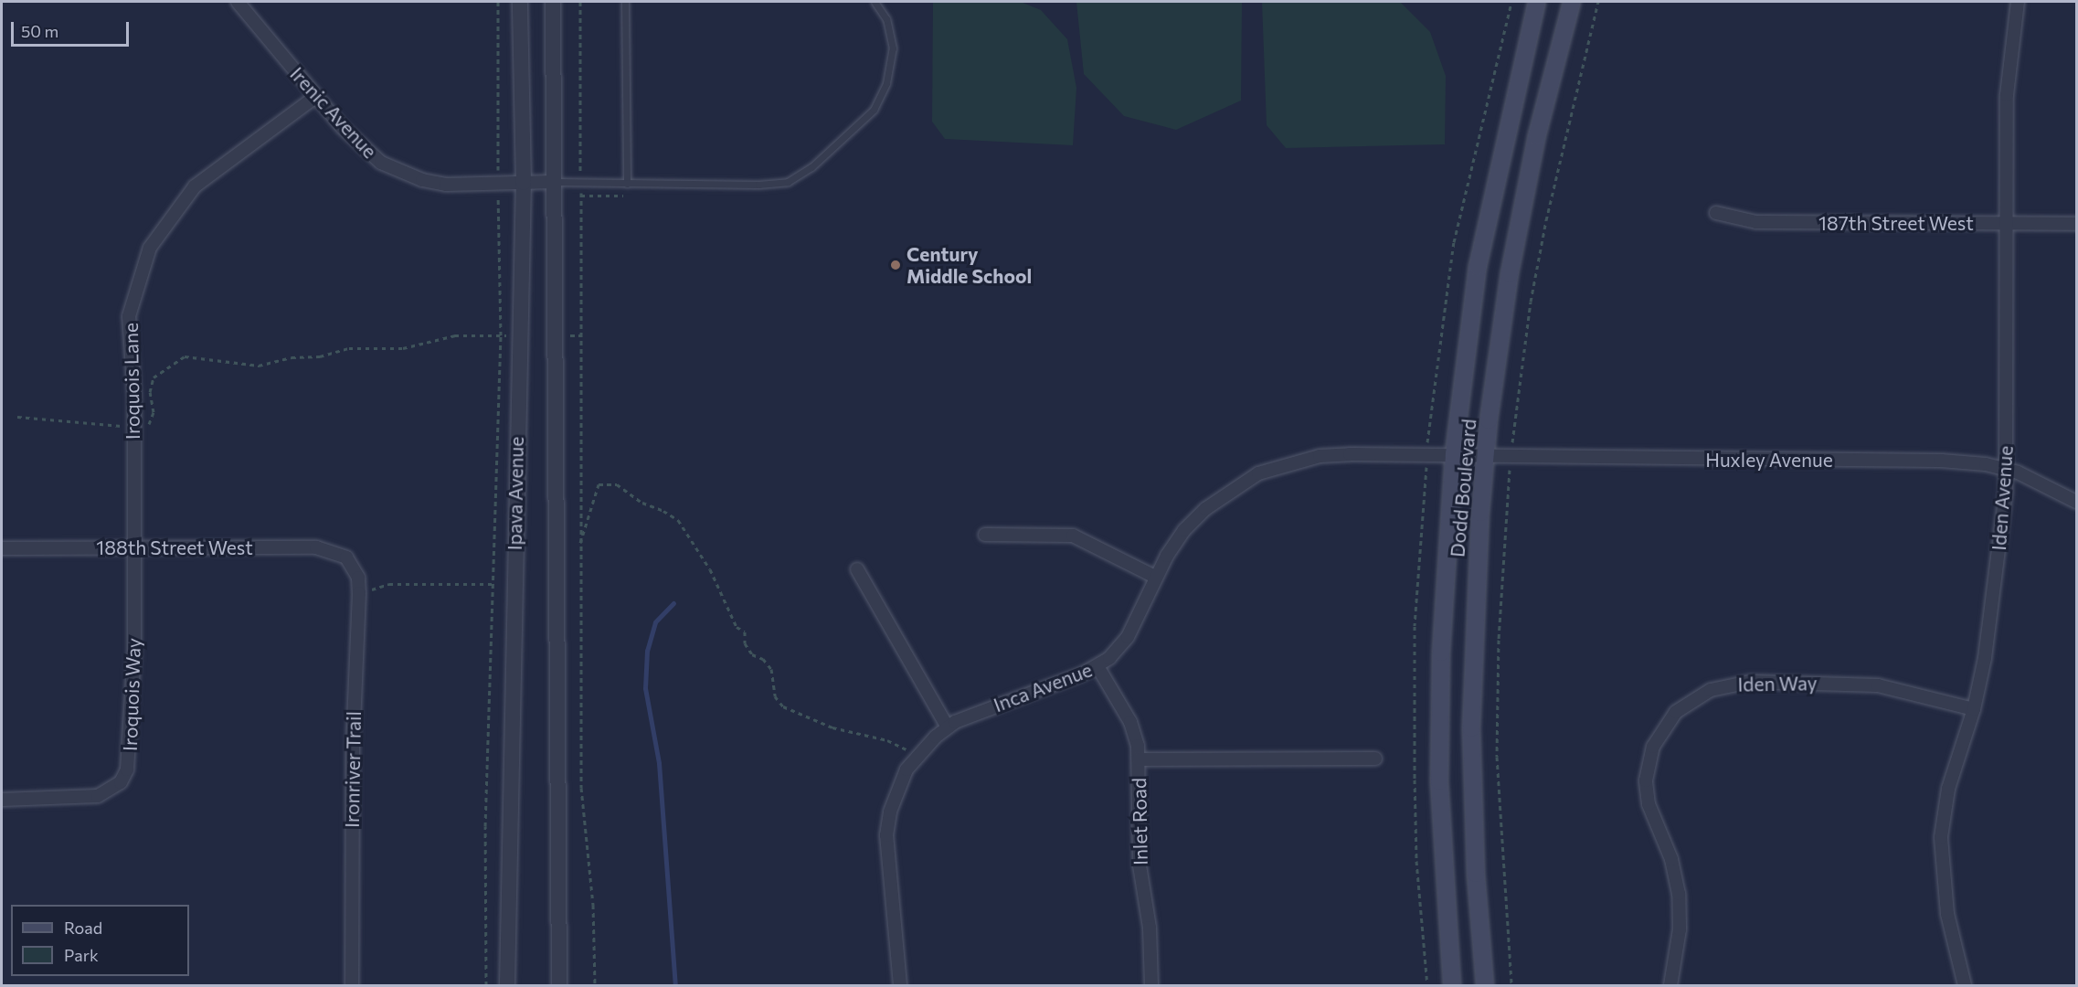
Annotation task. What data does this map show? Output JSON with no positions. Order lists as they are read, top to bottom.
{
  "streets": {
    "main road": ["Dodd Boulevard"],
    "street": [
      "Irenic Avenue",
      "187th Street West",
      "Iroquois Lane",
      "Huxley Avenue",
      "Ipava Avenue",
      "Iden Avenue",
      "188th Street West",
      "Iden Way",
      "Inca Avenue",
      "Iroquois Way",
      "Ironriver Trail",
      "Inlet Road"
    ]
  },
  "crossings": [
    ["Irenic Avenue", "Iroquois Lane"],
    ["Irenic Avenue", "Ipava Avenue"],
    ["187th Street West", "Iden Avenue"],
    ["Iroquois Lane", "188th Street West"],
    ["Iroquois Lane", "Iroquois Way"],
    ["Huxley Avenue", "Dodd Boulevard"],
    ["Huxley Avenue", "Iden Avenue"],
    ["Huxley Avenue", "Inca Avenue"],
    ["Dodd Boulevard", "Inca Avenue"],
    ["Iden Avenue", "Iden Way"],
    ["188th Street West", "Iroquois Way"],
    ["188th Street West", "Ironriver Trail"],
    ["Inca Avenue", "Inlet Road"]
  ],
  "places": ["Century Middle School"],
  "legend": ["Road", "Park"],
  "scale_bar": "50 m"
}
